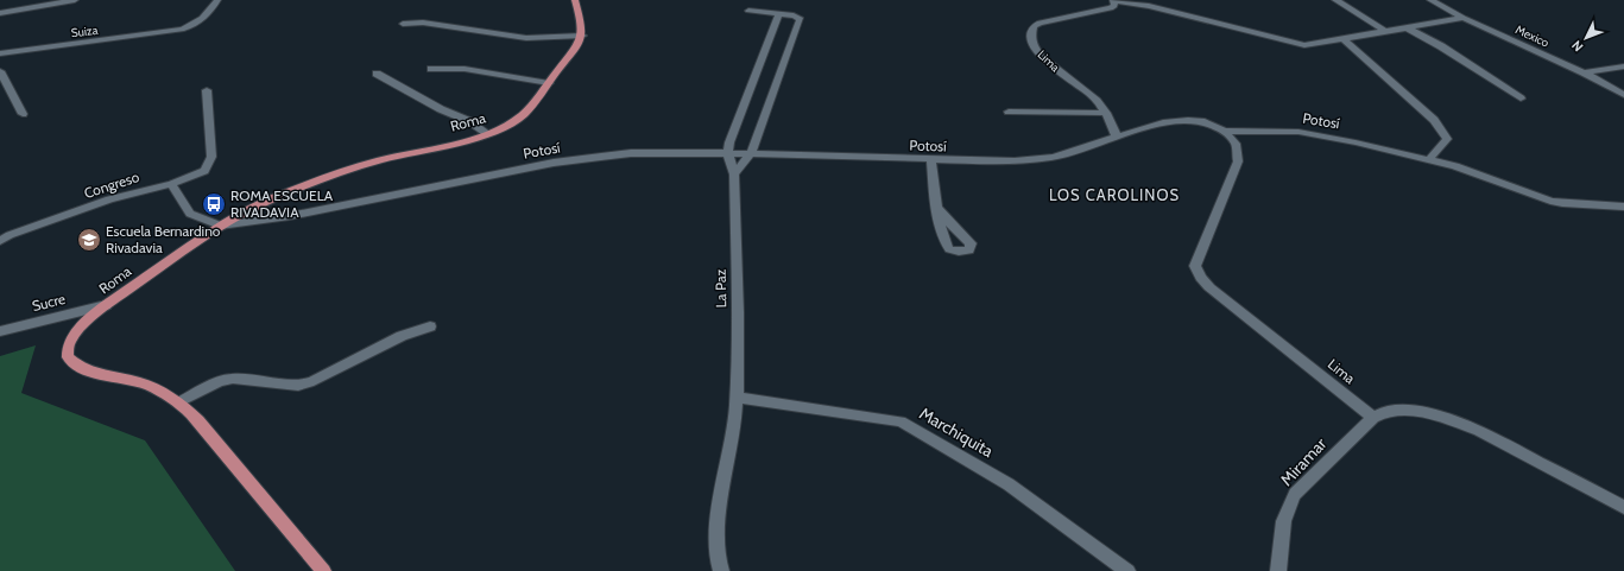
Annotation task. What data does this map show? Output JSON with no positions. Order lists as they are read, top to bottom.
{
  "streets": {
    "main road": ["Roma"],
    "street": [
      "Suiza",
      "Mexico",
      "Lima",
      "Potosí",
      "Congreso",
      "La Paz",
      "Sucre",
      "Marchiquita",
      "Miramar"
    ]
  },
  "crossings": [
    ["Lima", "Potosí"],
    ["Lima", "Miramar"],
    ["Potosí", "Roma"],
    ["Potosí", "La Paz"],
    ["Roma", "Sucre"],
    ["La Paz", "Marchiquita"]
  ],
  "districts": ["LOS CAROLINOS"],
  "places": {
    "bus stop": ["ROMA ESCUELA RIVADAVIA"],
    "school or university": ["Escuela Bernardino Rivadavia"]
  },
  "north": "bottom left"
}
